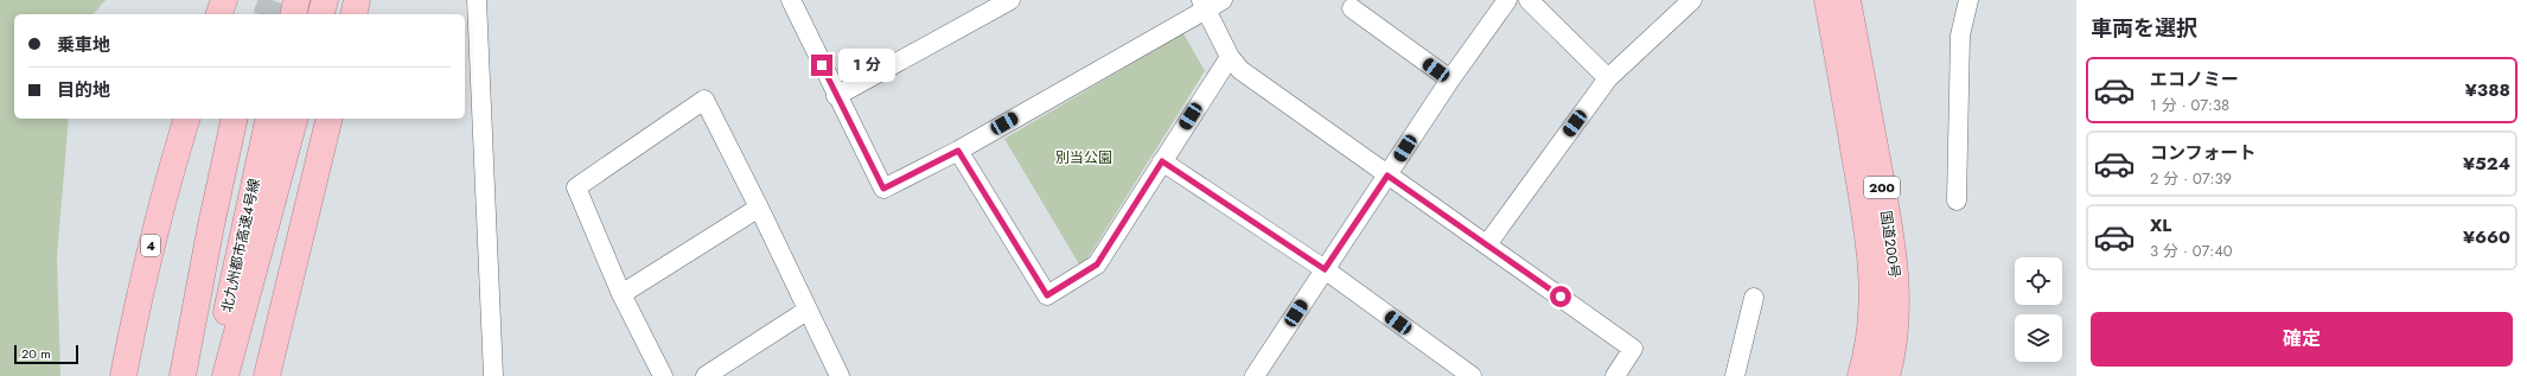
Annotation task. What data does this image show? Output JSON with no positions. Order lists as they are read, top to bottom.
{
  "streets": {
    "highway": [
      "200",
      "国道200号",
      "4",
      "北九州都市高速4号線"
    ]
  },
  "parks": ["別当公園"],
  "scale_bar": "20 m",
  "page": {
    "heading": "車両を選択",
    "banner": ["乗車地", "目的地"],
    "bubble": "1 分",
    "list": [
      {
        "name": "エコノミー",
        "note": "1 分 · 07:38",
        "value": "¥388"
      },
      {
        "name": "コンフォート",
        "note": "2 分 · 07:39",
        "value": "¥524"
      },
      {
        "name": "XL",
        "note": "3 分 · 07:40",
        "value": "¥660"
      }
    ],
    "buttons": "確定",
    "scale": "20 m"
  }
}
